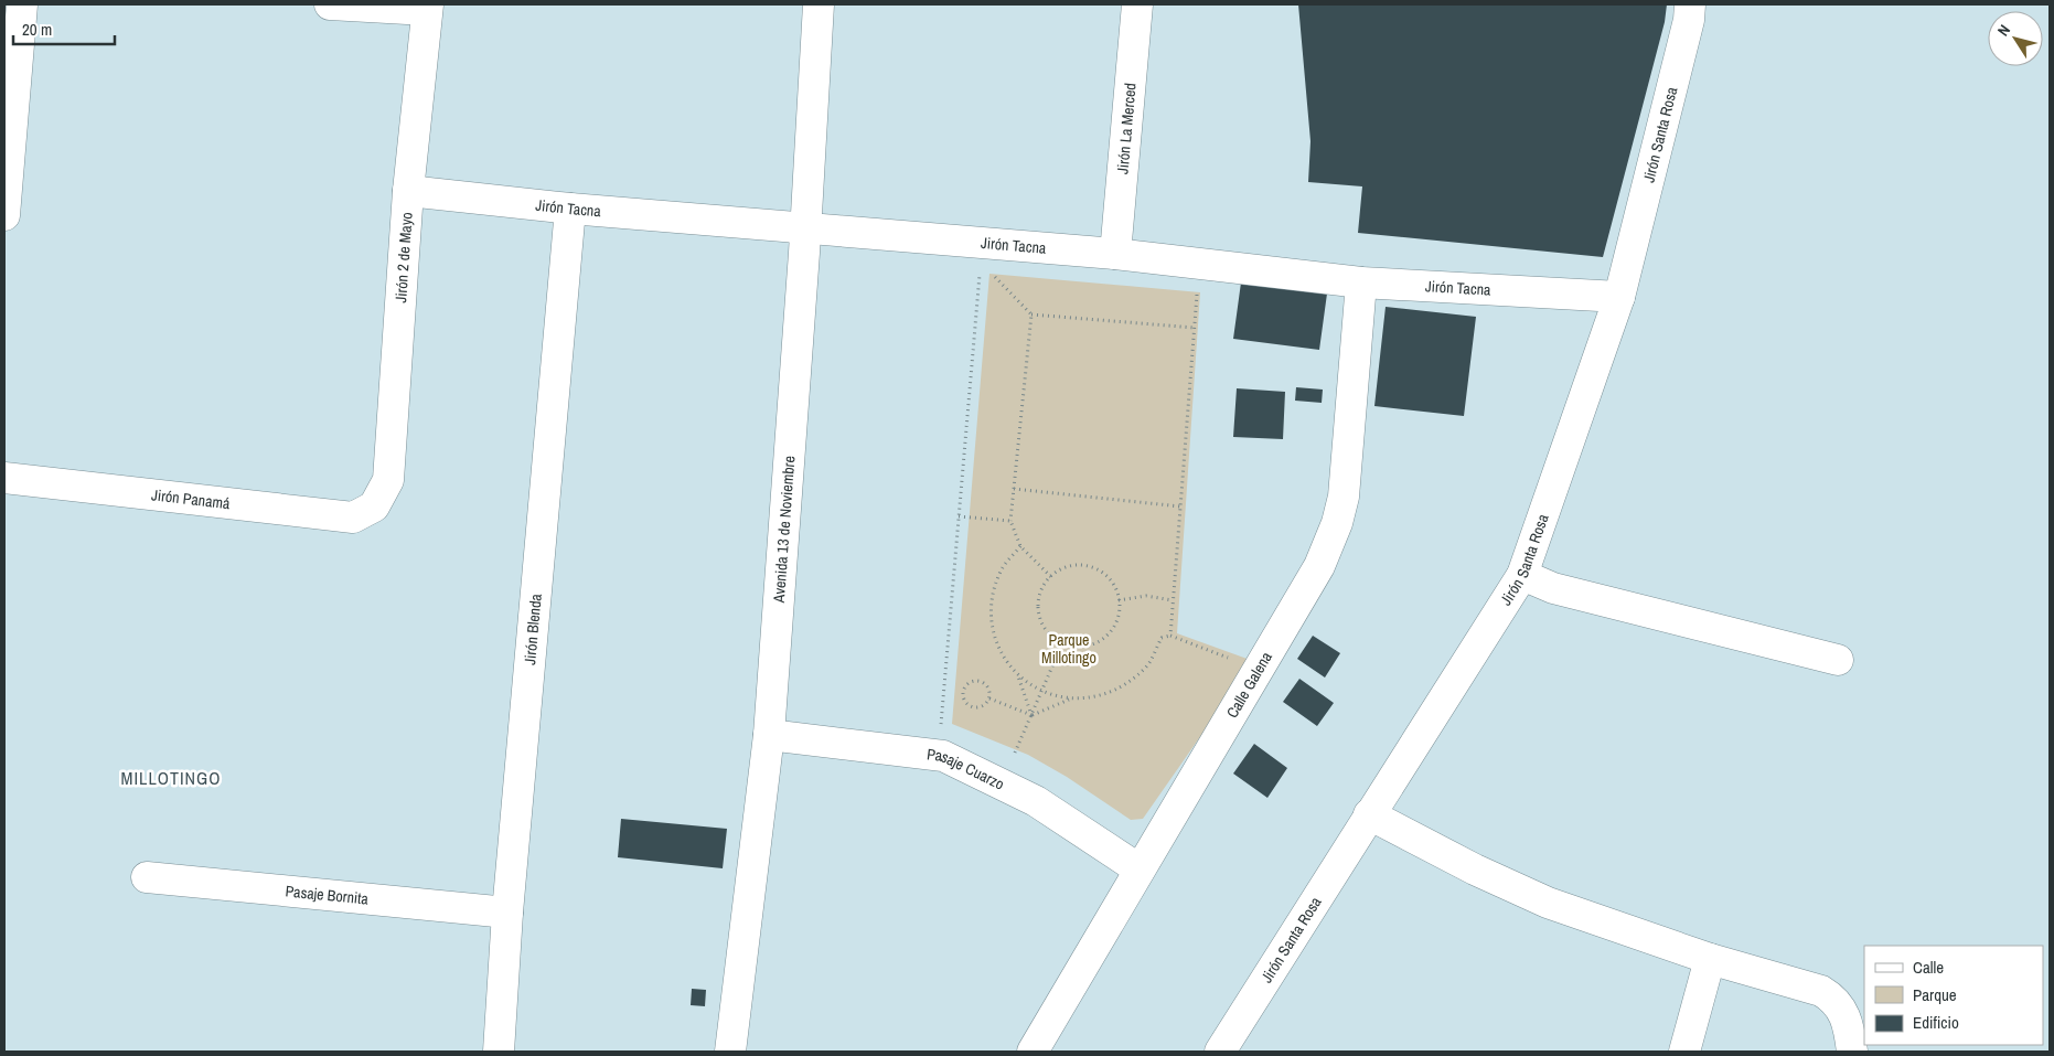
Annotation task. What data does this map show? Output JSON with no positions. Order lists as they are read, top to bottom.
{
  "streets": {
    "street": [
      "Jirón La Merced",
      "Jirón Santa Rosa",
      "Jirón Tacna",
      "Jirón 2 de Mayo",
      "Jirón Panamá",
      "Avenida 13 de Noviembre",
      "Jirón Blenda",
      "Calle Galena",
      "Pasaje Cuarzo",
      "Pasaje Bornita"
    ]
  },
  "crossings": [
    ["Jirón La Merced", "Jirón Tacna"],
    ["Jirón Santa Rosa", "Jirón Tacna"],
    ["Jirón Tacna", "Jirón 2 de Mayo"],
    ["Jirón Tacna", "Avenida 13 de Noviembre"],
    ["Jirón Tacna", "Jirón Blenda"],
    ["Jirón Tacna", "Calle Galena"],
    ["Jirón 2 de Mayo", "Jirón Panamá"],
    ["Avenida 13 de Noviembre", "Pasaje Cuarzo"],
    ["Jirón Blenda", "Pasaje Bornita"],
    ["Calle Galena", "Pasaje Cuarzo"]
  ],
  "districts": ["MILLOTINGO"],
  "parks": ["Parque Millotingo"],
  "legend": ["Calle", "Parque", "Edificio"],
  "scale_bar": "20 m",
  "north": "top left"
}
